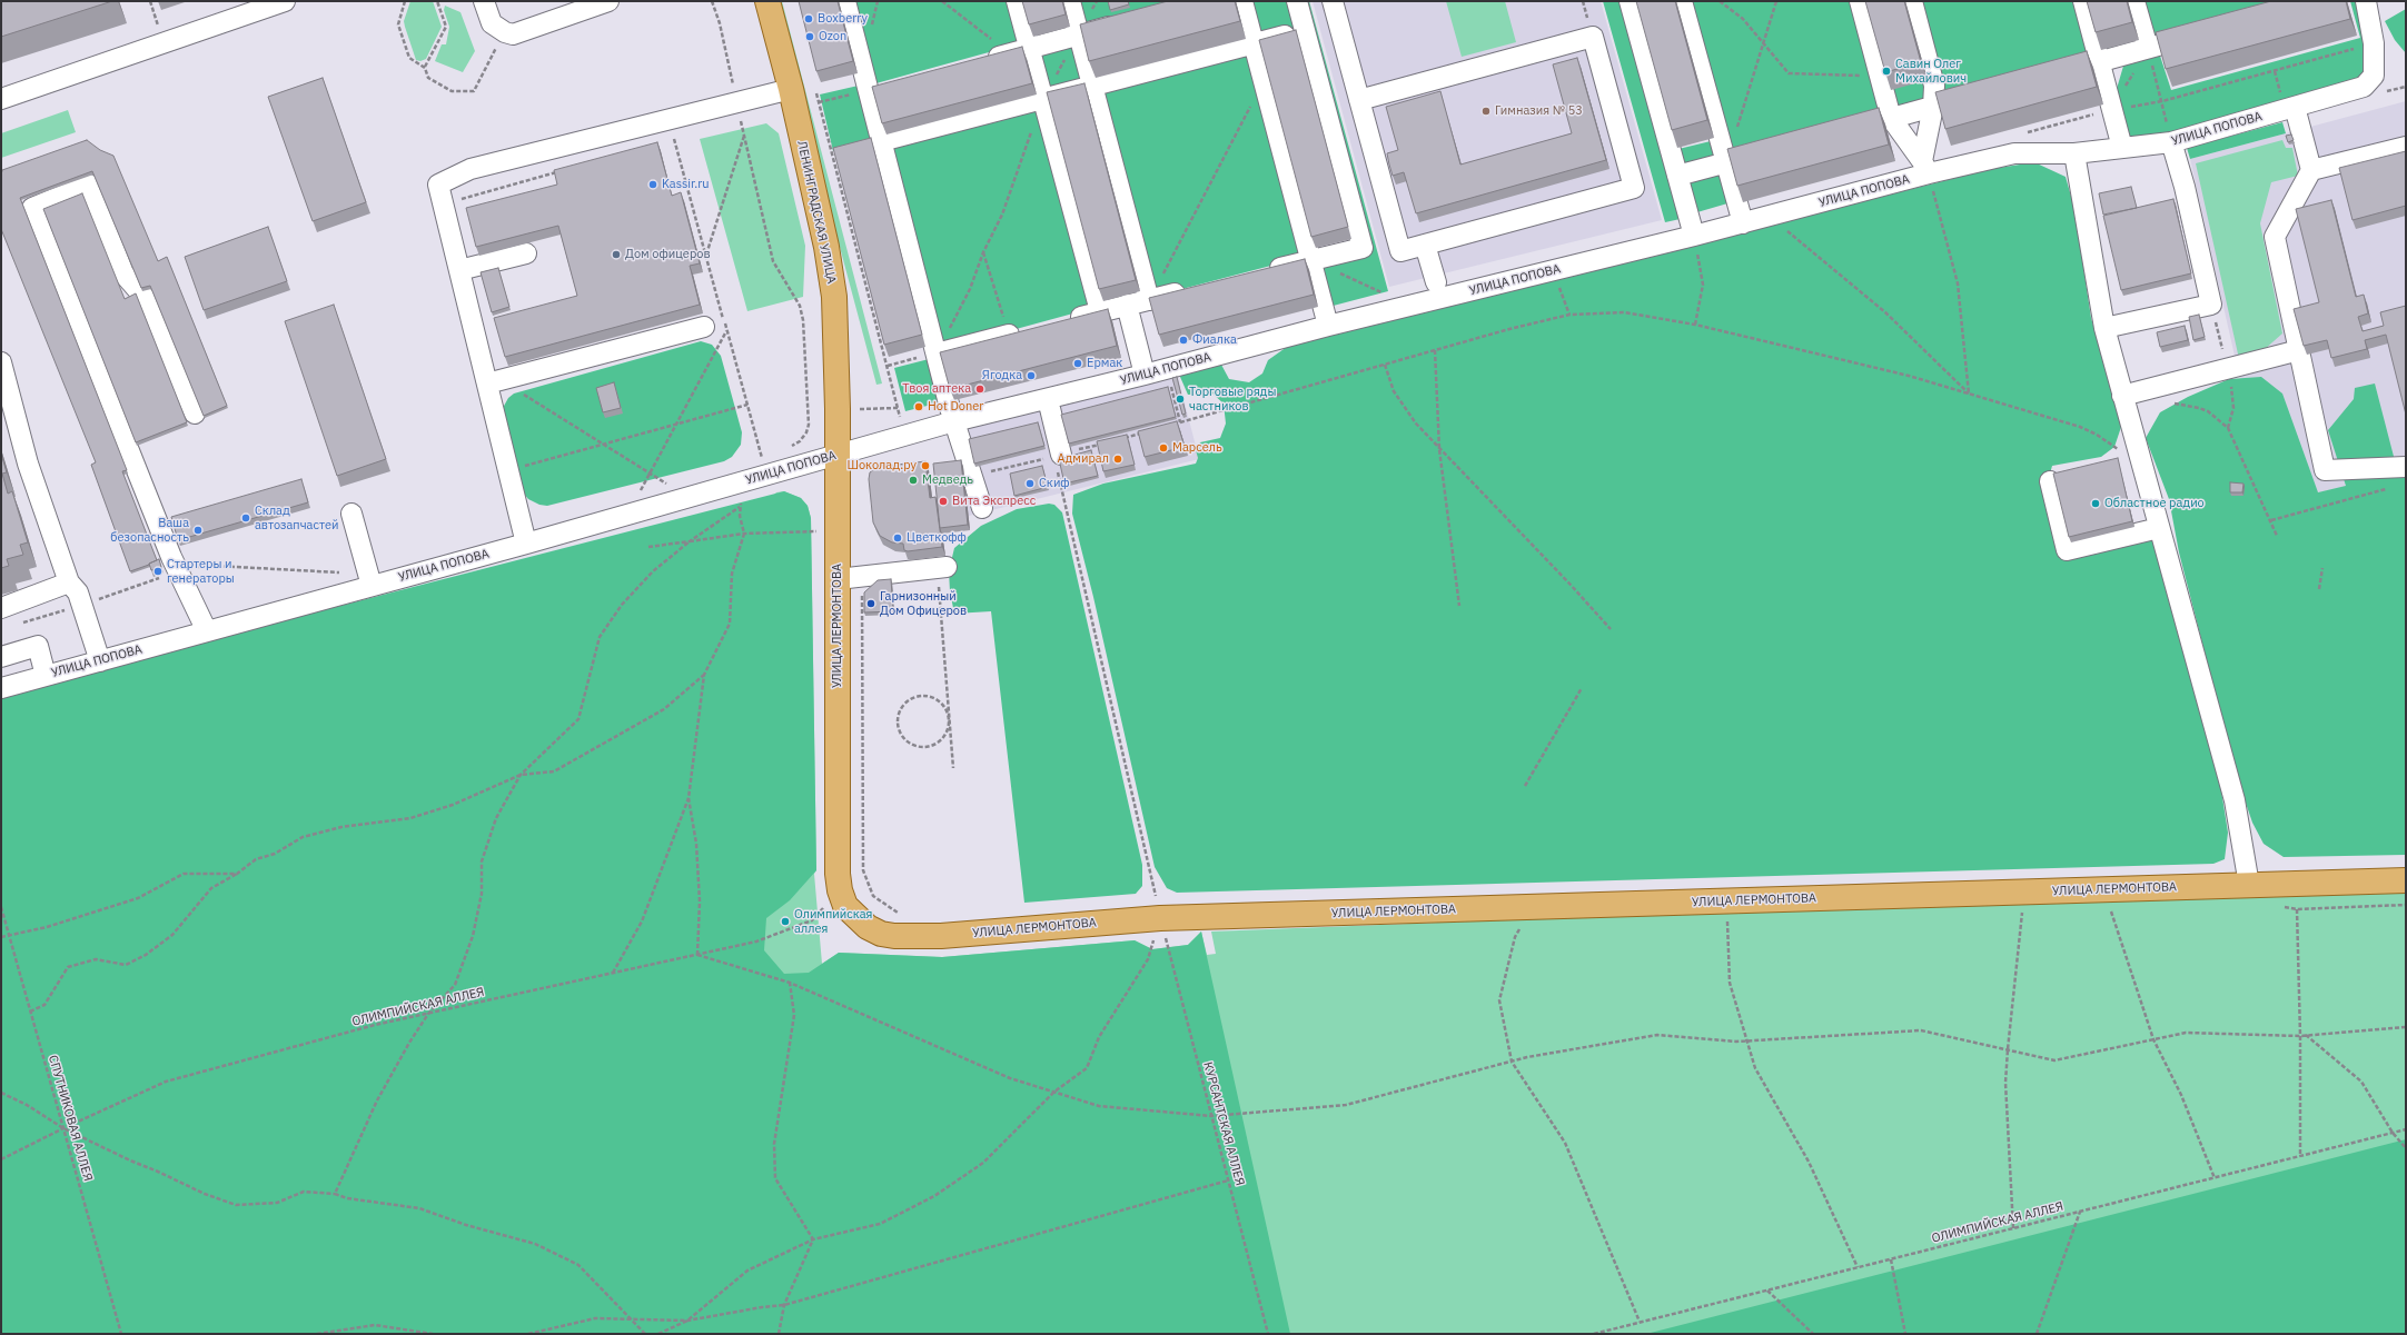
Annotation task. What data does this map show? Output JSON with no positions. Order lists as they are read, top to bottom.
{
  "streets": {
    "main road": ["ЛЕНИНГРАДСКАЯ УЛИЦА", "УЛИЦА ЛЕРМОНТОВА"],
    "street": ["УЛИЦА ПОПОВА"],
    "path": ["ОЛИМПИЙСКАЯ АЛЛЕЯ", "СПУТНИКОВАЯ АЛЛЕЯ", "КУРСАНТСКАЯ АЛЛЕЯ"]
  },
  "crossings": [
    ["УЛИЦА ПОПОВА", "ЛЕНИНГРАДСКАЯ УЛИЦА"],
    ["УЛИЦА ПОПОВА", "УЛИЦА ЛЕРМОНТОВА"],
    ["ЛЕНИНГРАДСКАЯ УЛИЦА", "УЛИЦА ЛЕРМОНТОВА"],
    ["УЛИЦА ЛЕРМОНТОВА", "ОЛИМПИЙСКАЯ АЛЛЕЯ"],
    ["УЛИЦА ЛЕРМОНТОВА", "КУРСАНТСКАЯ АЛЛЕЯ"],
    ["ОЛИМПИЙСКАЯ АЛЛЕЯ", "СПУТНИКОВАЯ АЛЛЕЯ"]
  ],
  "places": [
    "Boxberry",
    "Ozon",
    "Савин Олег Михайлович",
    "Гимназия № 53",
    "Kassir.ru",
    "Дом офицеров",
    "Фиалка",
    "Ермак",
    "Ягодка",
    "Твоя аптека",
    "Торговые ряды частников",
    "Hot Doner",
    "Марсель",
    "Адмирал",
    "Шоколад.ру",
    "Медведь",
    "Скиф",
    "Вита Экспресс",
    "Областное радио",
    "Склад автозапчастей",
    "Ваша безопасность",
    "Цветкофф",
    "Стартеры и генераторы",
    "Гарнизонный Дом Офицеров",
    "Олимпийская аллея"
  ]
}
